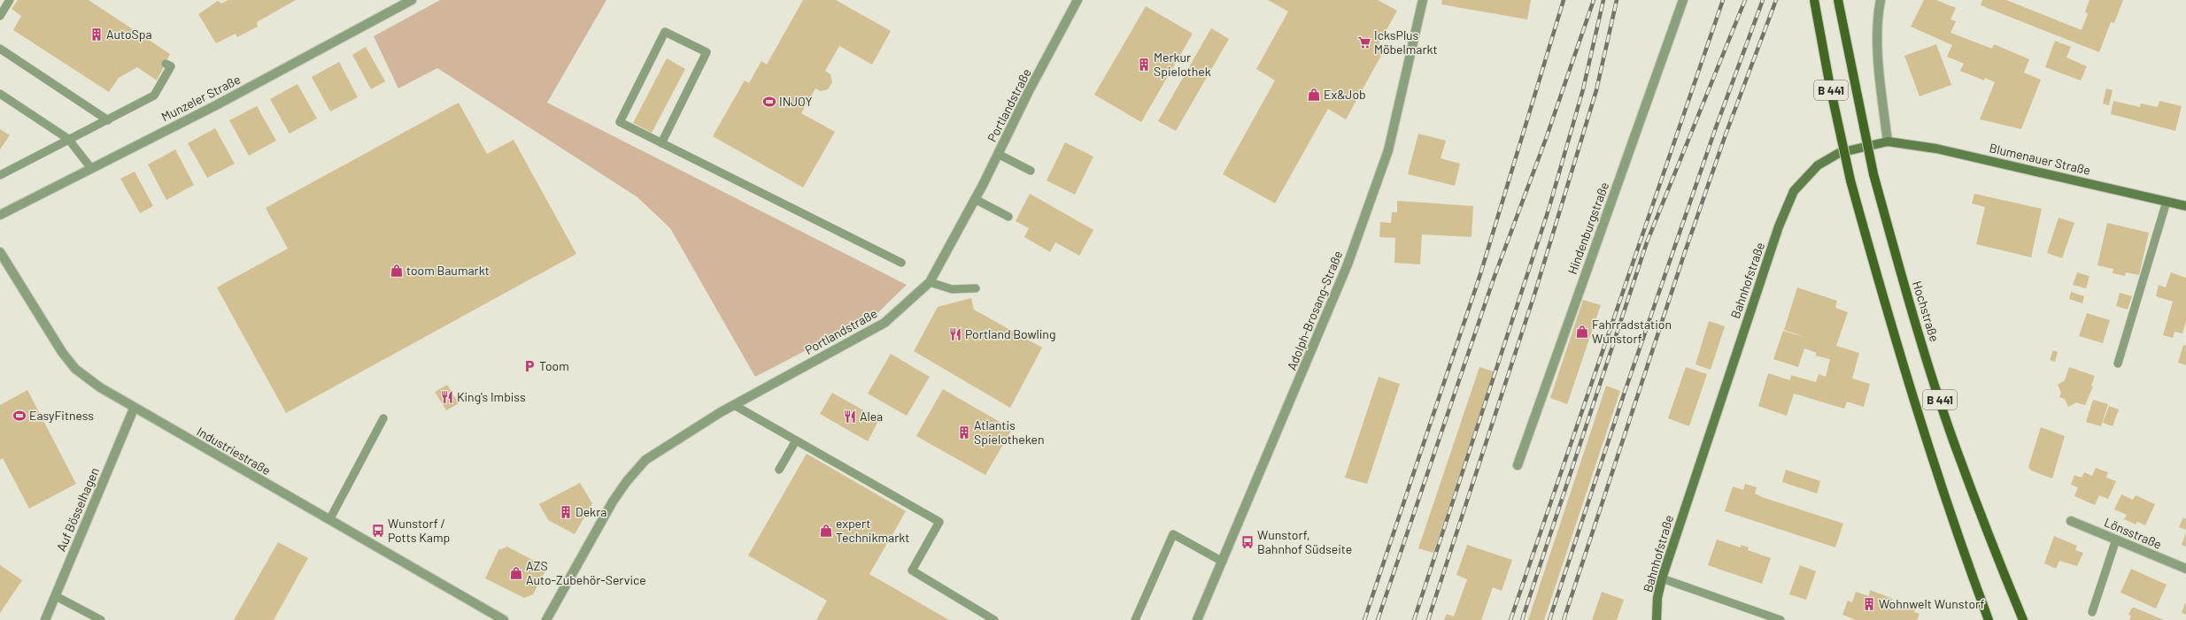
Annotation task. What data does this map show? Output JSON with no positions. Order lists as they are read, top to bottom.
{
  "streets": {
    "main road": ["B 441", "Hochstraße"],
    "street": [
      "Munzeler Straße",
      "Portlandstraße",
      "Blumenauer Straße",
      "Hindenburgstraße",
      "Bahnhofstraße",
      "Adolph-Brosang-Straße",
      "Industriestraße",
      "Auf Bösselhagen",
      "Lönsstraße"
    ]
  },
  "crossings": [
    ["Blumenauer Straße", "Bahnhofstraße"],
    ["Industriestraße", "Auf Bösselhagen"]
  ],
  "places": {
    "building": [
      "AutoSpa",
      "Merkur Spielothek",
      "Atlantis Spielotheken",
      "Dekra",
      "Wohnwelt Wunstorf"
    ],
    "supermarket": ["IcksPlus Möbelmarkt"],
    "shop": [
      "Ex&Job",
      "toom Baumarkt",
      "Fahrradstation Wunstorf",
      "expert Technikmarkt",
      "AZS Auto-Zubehör-Service"
    ],
    "sports": ["INJOY", "EasyFitness"],
    "restaurant": ["Portland Bowling", "King's Imbiss", "Alea"],
    "parking": ["Toom"],
    "bus stop": ["Wunstorf / Potts Kamp", "Wunstorf, Bahnhof Südseite"]
  }
}
